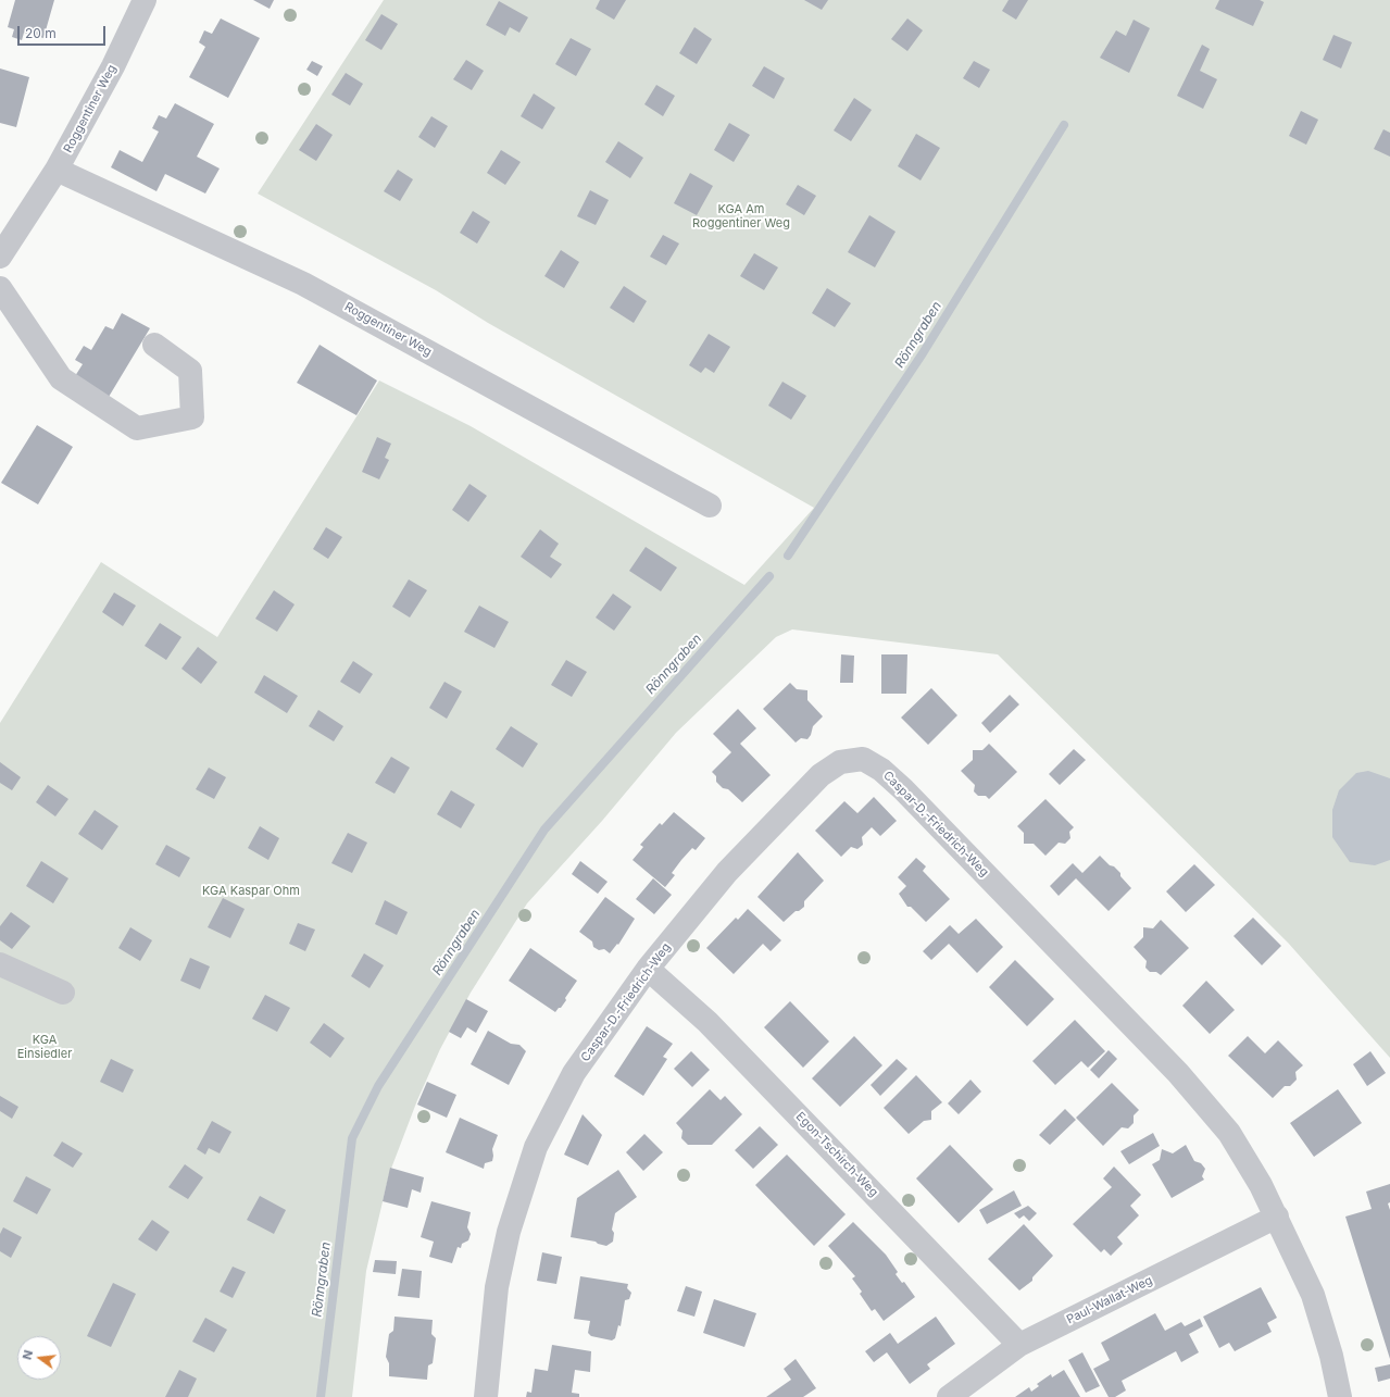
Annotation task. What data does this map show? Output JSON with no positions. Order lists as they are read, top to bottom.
{
  "streets": {
    "street": [
      "Roggentiner Weg",
      "Caspar-D.-Friedrich-Weg",
      "Egon-Tschirch-Weg",
      "Paul-Wallat-Weg"
    ]
  },
  "crossings": [
    ["Caspar-D.-Friedrich-Weg", "Egon-Tschirch-Weg"],
    ["Caspar-D.-Friedrich-Weg", "Paul-Wallat-Weg"],
    ["Egon-Tschirch-Weg", "Paul-Wallat-Weg"]
  ],
  "water": ["Rönngraben"],
  "parks": ["KGA Am Roggentiner Weg", "KGA Kaspar Ohm", "KGA Einsiedler"],
  "scale_bar": "20 m",
  "north": "left"
}
